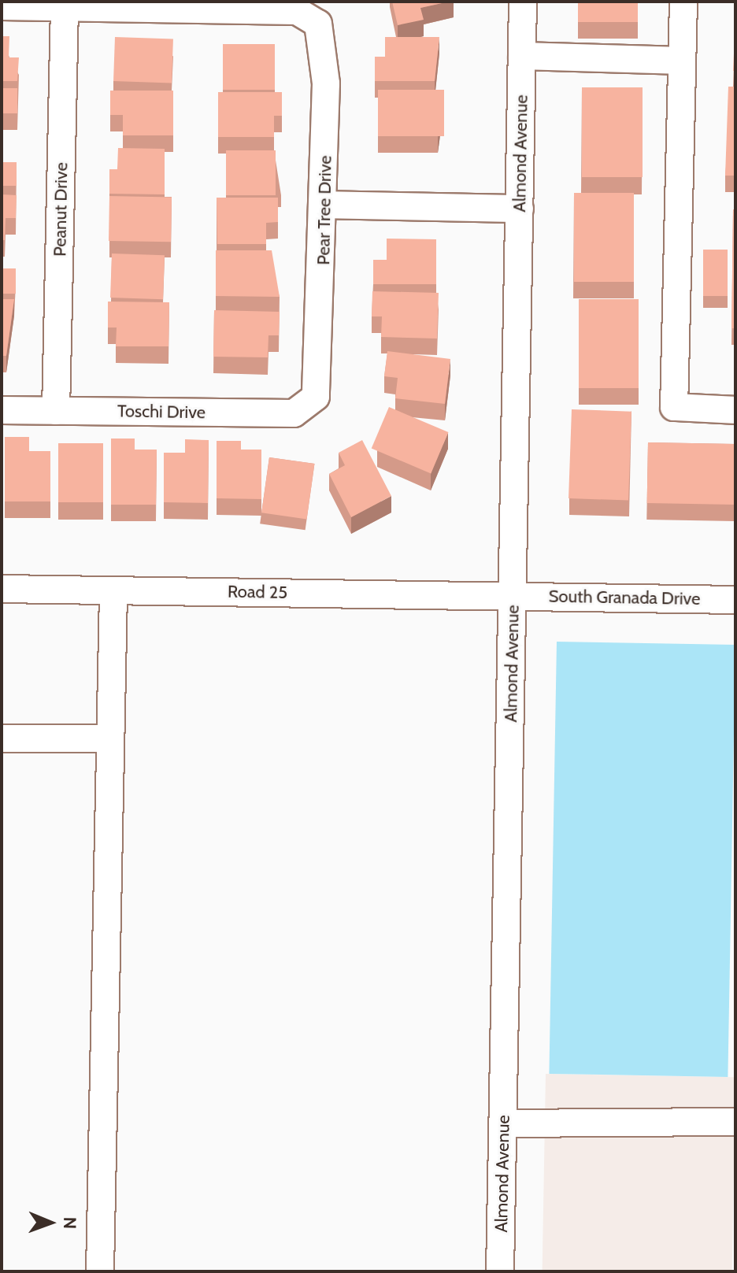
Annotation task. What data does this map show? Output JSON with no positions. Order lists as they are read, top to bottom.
{
  "streets": {
    "street": [
      "Almond Avenue",
      "Peanut Drive",
      "Pear Tree Drive",
      "Toschi Drive",
      "Road 25",
      "South Granada Drive"
    ]
  },
  "crossings": [
    ["Almond Avenue", "Road 25"],
    ["Almond Avenue", "South Granada Drive"],
    ["Peanut Drive", "Pear Tree Drive"],
    ["Peanut Drive", "Toschi Drive"],
    ["Pear Tree Drive", "Toschi Drive"],
    ["Road 25", "South Granada Drive"]
  ],
  "north": "right"
}
